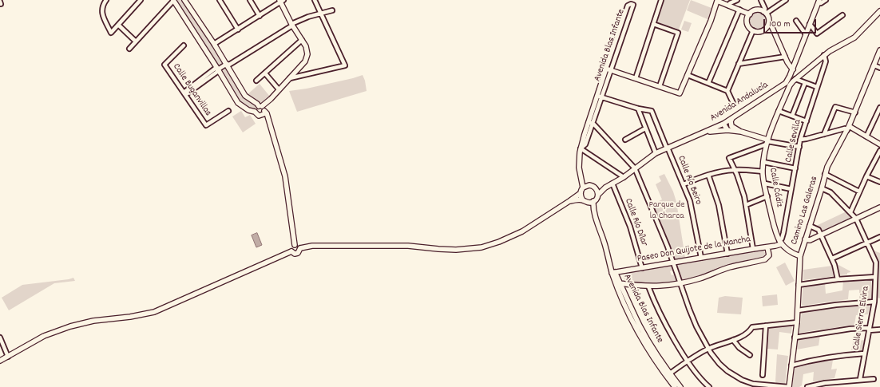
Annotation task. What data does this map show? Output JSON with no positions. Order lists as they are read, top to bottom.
{
  "streets": {
    "street": [
      "Avenida Blas Infante",
      "Calle Buganvillas",
      "Avenida Andalucía",
      "Calle Sevilla",
      "Calle Río Beiro",
      "Calle Cádiz",
      "Camino Las Galeras",
      "Calle Río Dílar",
      "Paseo Don Quijote de la Mancha",
      "Calle Sierra Elvira"
    ]
  },
  "crossings": [
    ["Avenida Blas Infante", "Avenida Andalucía"],
    ["Avenida Blas Infante", "Paseo Don Quijote de la Mancha"],
    ["Avenida Andalucía", "Calle Río Beiro"],
    ["Avenida Andalucía", "Calle Río Dílar"],
    ["Calle Sevilla", "Calle Cádiz"],
    ["Calle Sevilla", "Paseo Don Quijote de la Mancha"],
    ["Calle Río Beiro", "Paseo Don Quijote de la Mancha"],
    ["Calle Cádiz", "Paseo Don Quijote de la Mancha"],
    ["Camino Las Galeras", "Calle Sierra Elvira"],
    ["Calle Río Dílar", "Paseo Don Quijote de la Mancha"]
  ],
  "parks": ["Parque de la Charca"],
  "scale_bar": "100 m"
}
